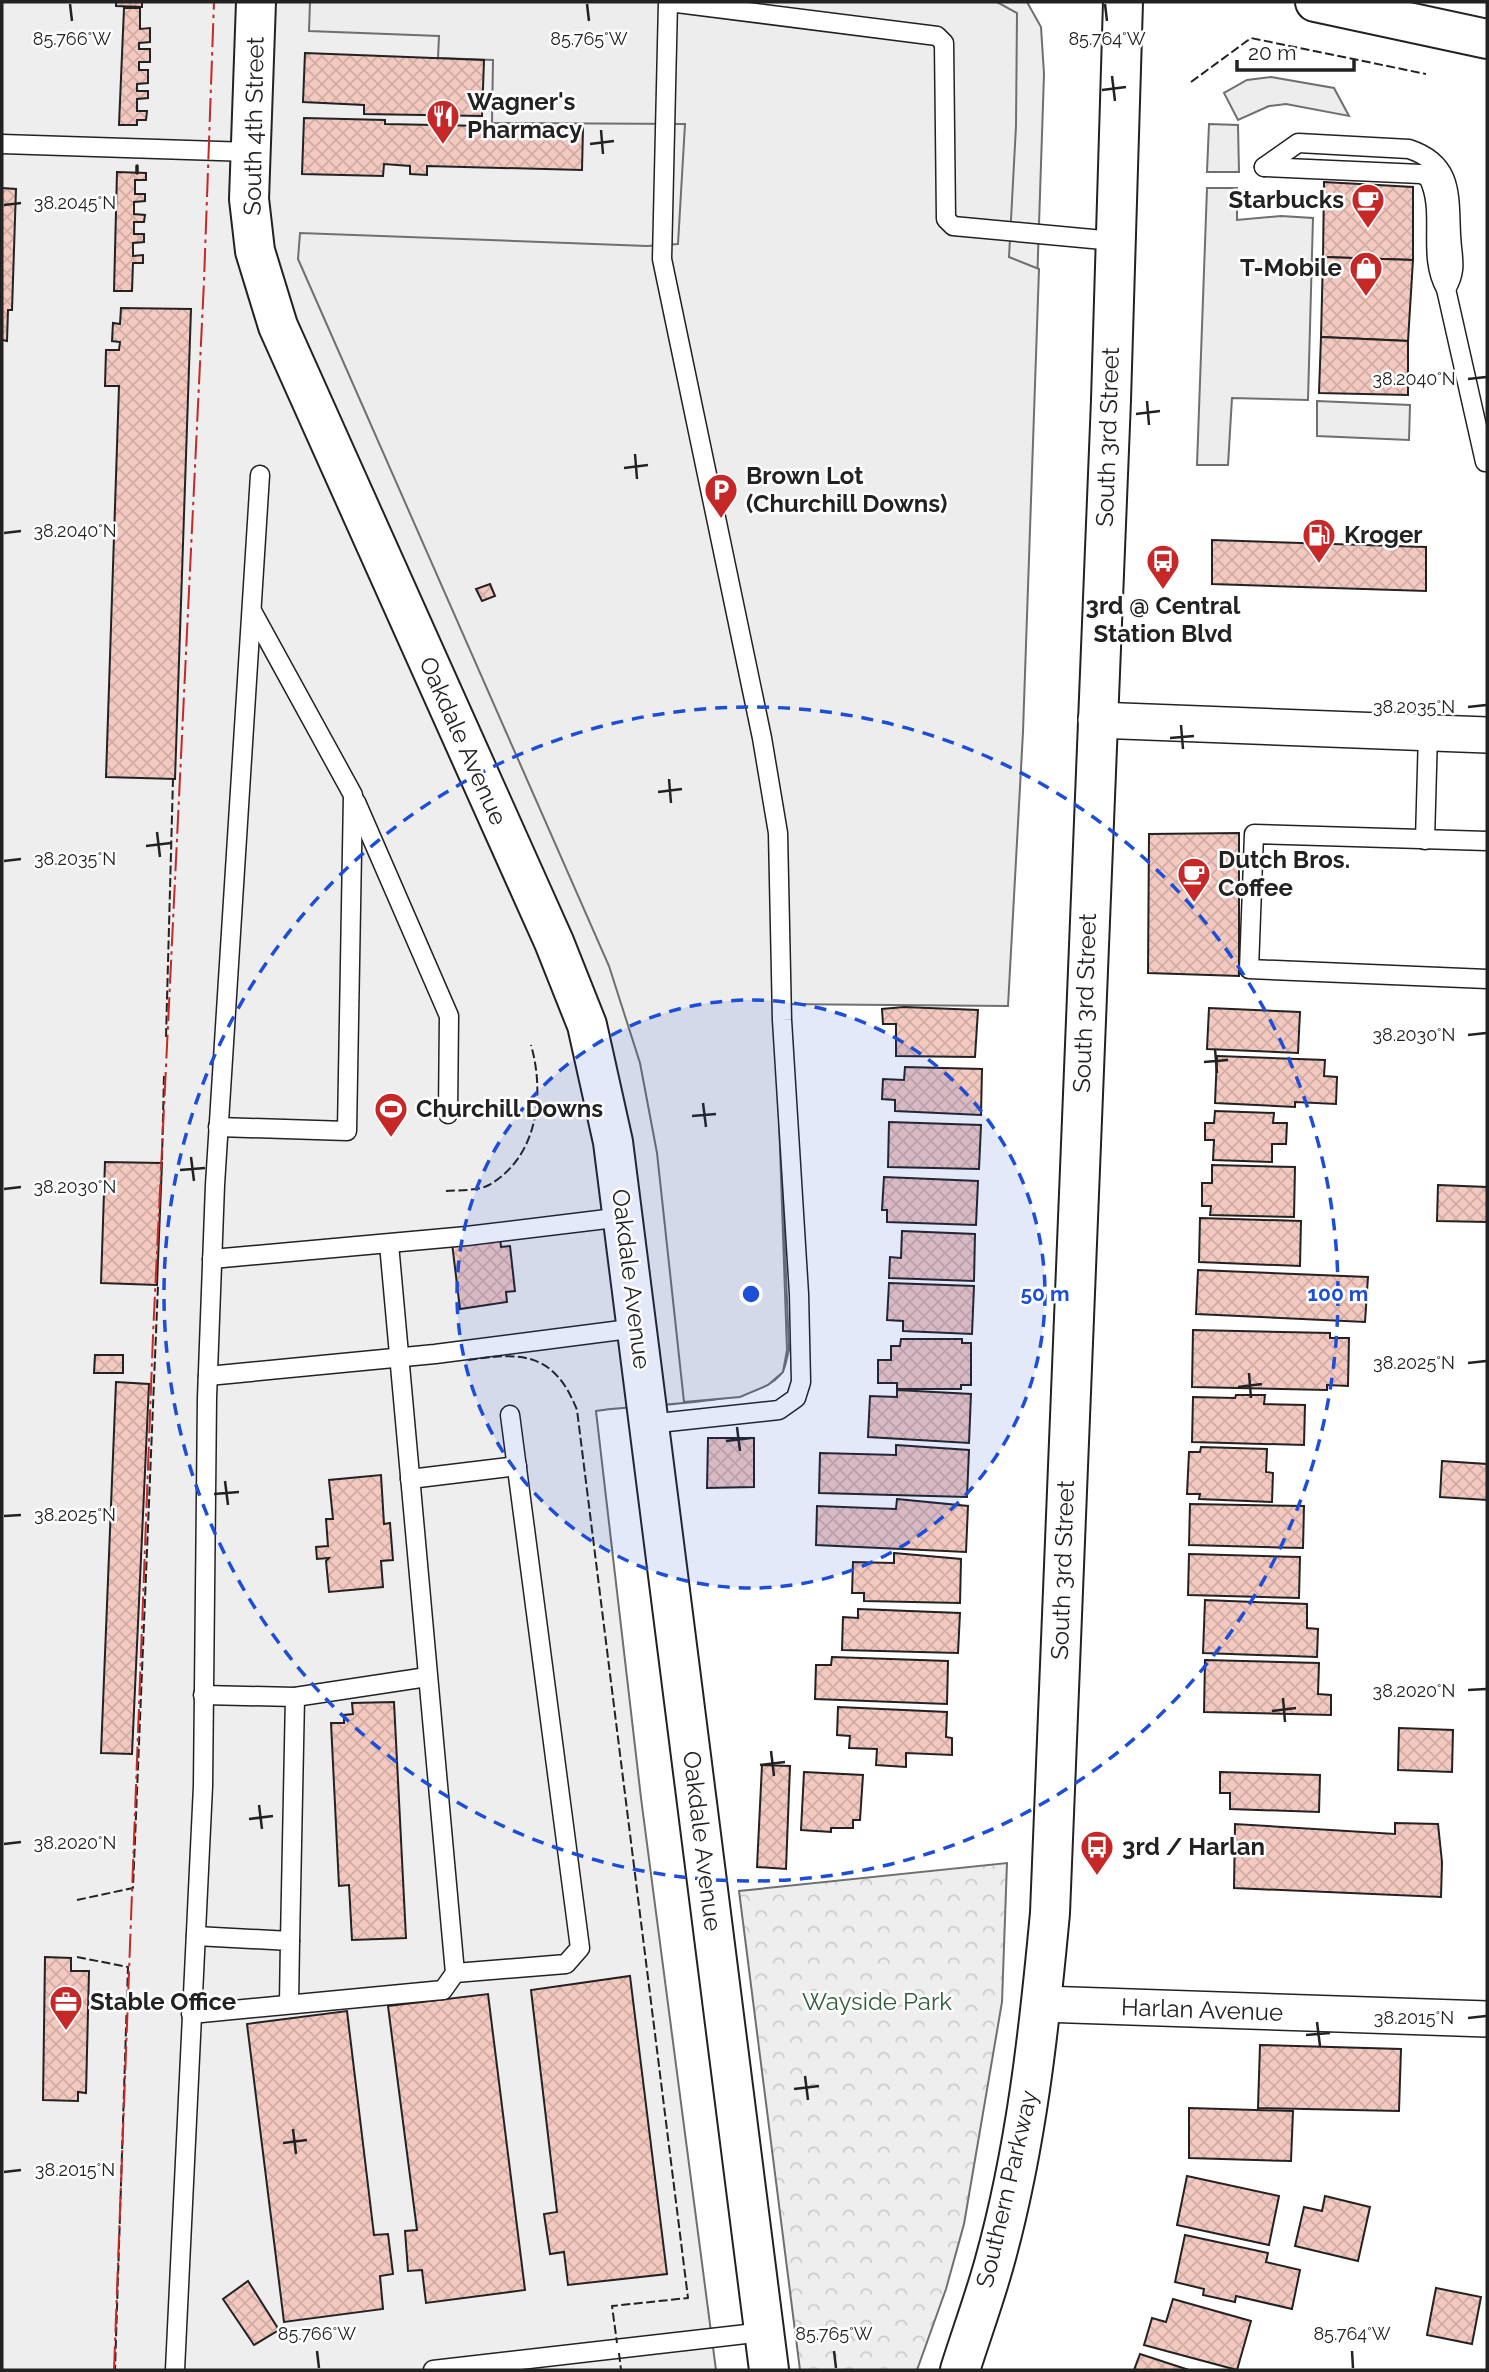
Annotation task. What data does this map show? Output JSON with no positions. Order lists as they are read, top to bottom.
{
  "streets": {
    "main road": [
      "South 4th Street",
      "South 3rd Street",
      "Oakdale Avenue",
      "Southern Parkway"
    ],
    "street": ["Harlan Avenue"]
  },
  "crossings": [
    ["South 4th Street", "Oakdale Avenue"],
    ["South 3rd Street", "Harlan Avenue"],
    ["South 3rd Street", "Southern Parkway"],
    ["Harlan Avenue", "Southern Parkway"]
  ],
  "parks": ["Wayside Park"],
  "places": {
    "restaurant": ["Wagner's Pharmacy"],
    "cafe": ["Starbucks", "Dutch Bros. Coffee"],
    "shop": ["T-Mobile"],
    "parking": ["Brown Lot (Churchill Downs)"],
    "fuel station": ["Kroger"],
    "bus stop": ["3rd @ Central Station Blvd", "3rd / Harlan"],
    "sports": ["Churchill Downs"],
    "office": ["Stable Office"]
  },
  "scale_bar": "20 m",
  "coordinates": [
    "85.766°W",
    "85.765°W",
    "85.764°W",
    "38.2045°N",
    "38.2040°N",
    "38.2035°N",
    "38.2030°N",
    "38.2025°N",
    "38.2020°N",
    "38.2015°N"
  ],
  "rings": ["50 m", "100 m"]
}
